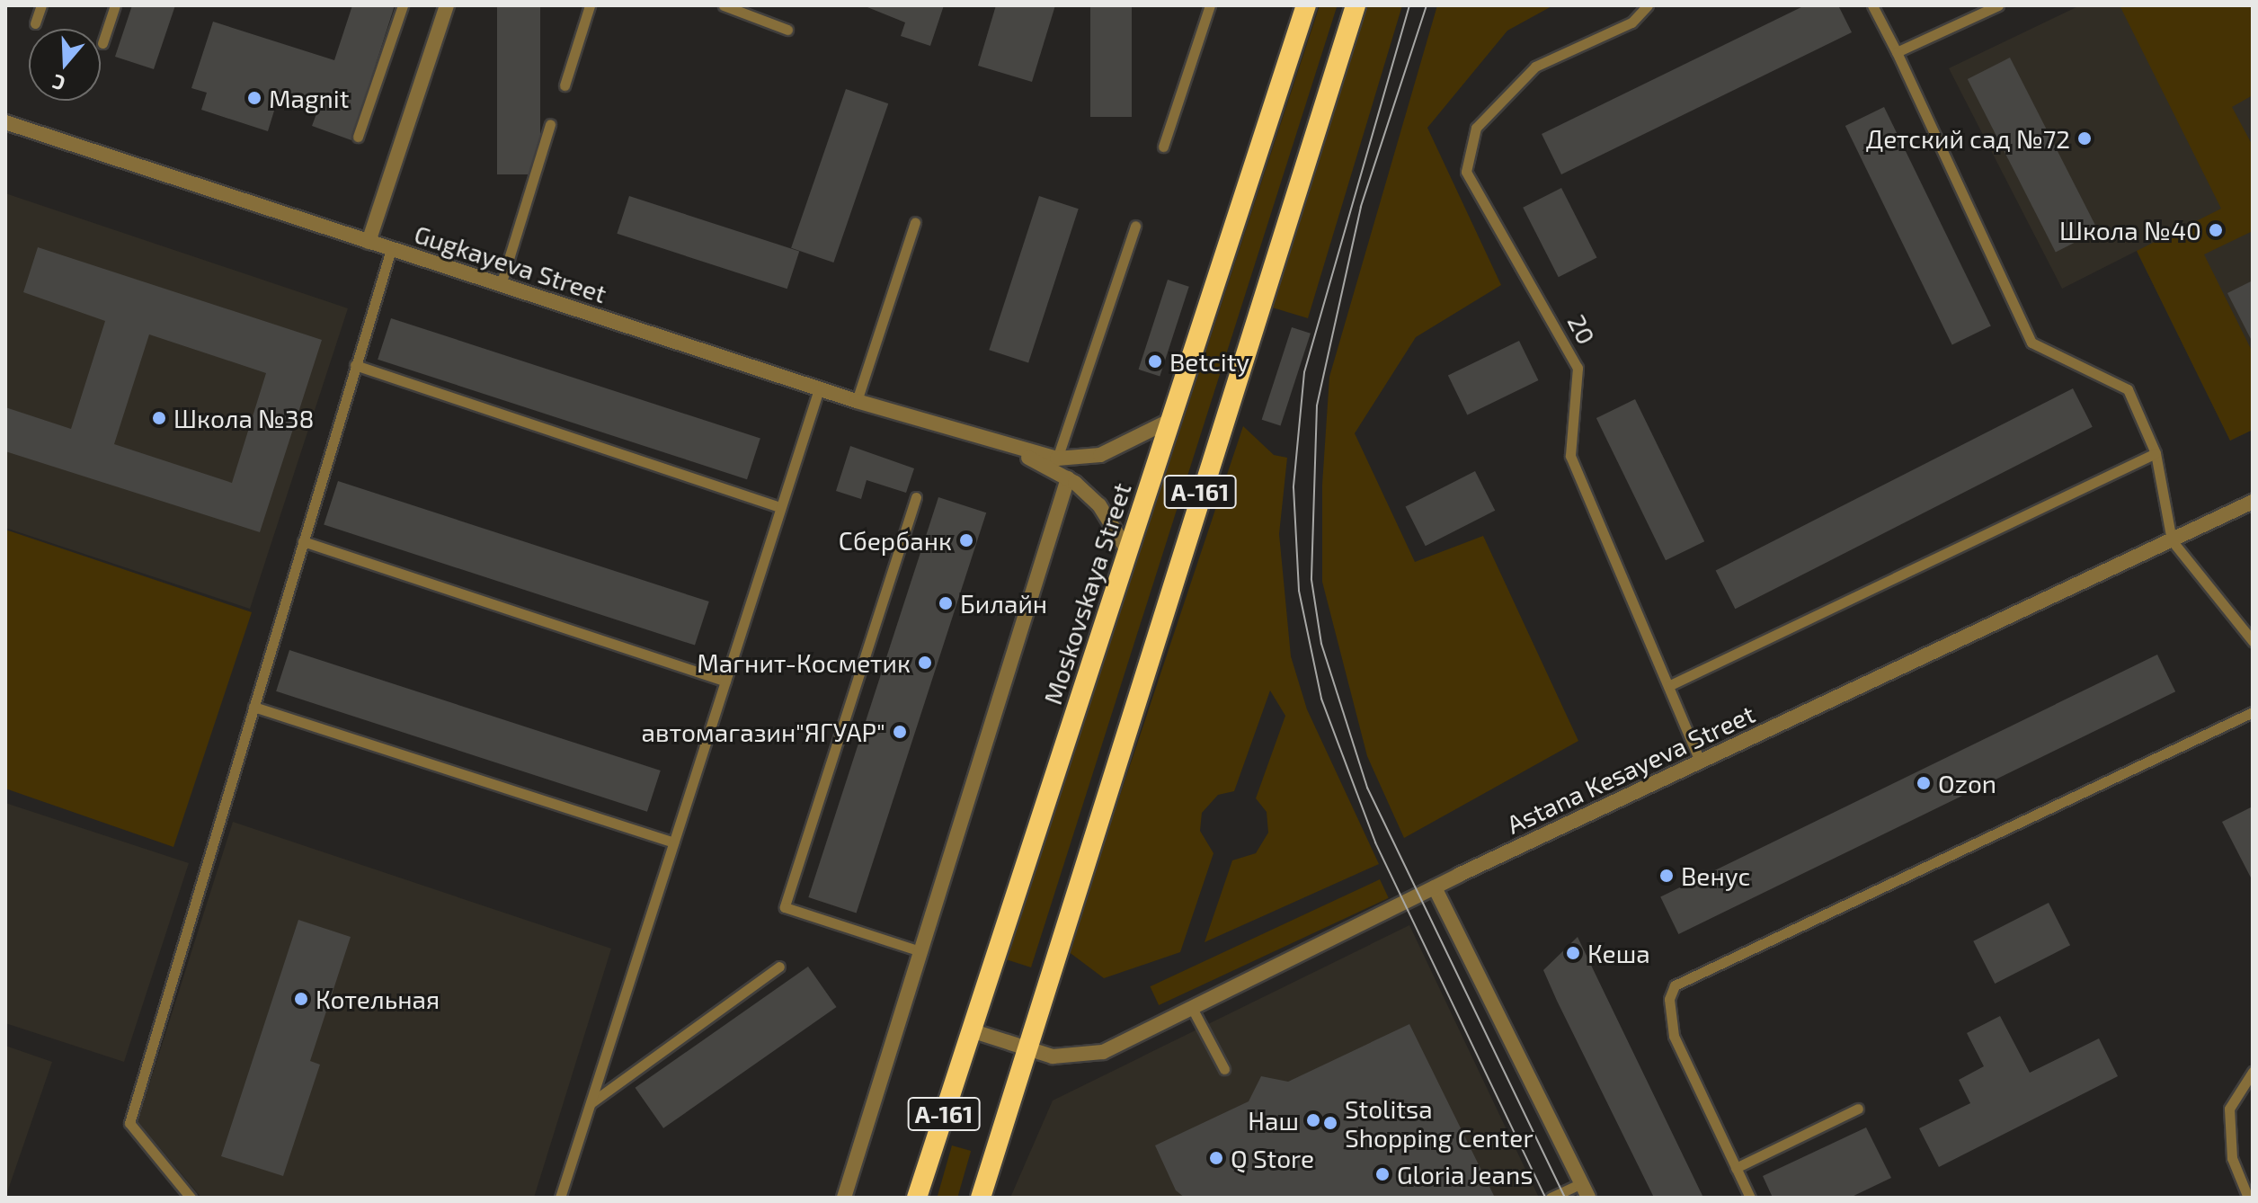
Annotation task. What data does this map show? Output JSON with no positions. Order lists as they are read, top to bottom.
{
  "streets": {
    "highway": ["А-161", "Moskovskaya Street"],
    "street": ["Gugkayeva Street", "Astana Kesayeva Street"],
    "lane": ["20"]
  },
  "crossings": [
    ["Gugkayeva Street", "Moskovskaya Street"],
    ["20", "Astana Kesayeva Street"],
    ["А-161", "Astana Kesayeva Street"],
    ["Moskovskaya Street", "Astana Kesayeva Street"]
  ],
  "places": [
    "Magnit",
    "Детский сад №72",
    "Школа №40",
    "Betcity",
    "Школа №38",
    "Сбербанк",
    "Билайн",
    "Магнит-Косметик",
    "автомагазин\"ЯГУАР\"",
    "Ozon",
    "Венус",
    "Кеша",
    "Котельная",
    "Наш",
    "Stolitsa Shopping Center",
    "Q Store",
    "Gloria Jeans"
  ],
  "north": "bottom"
}
